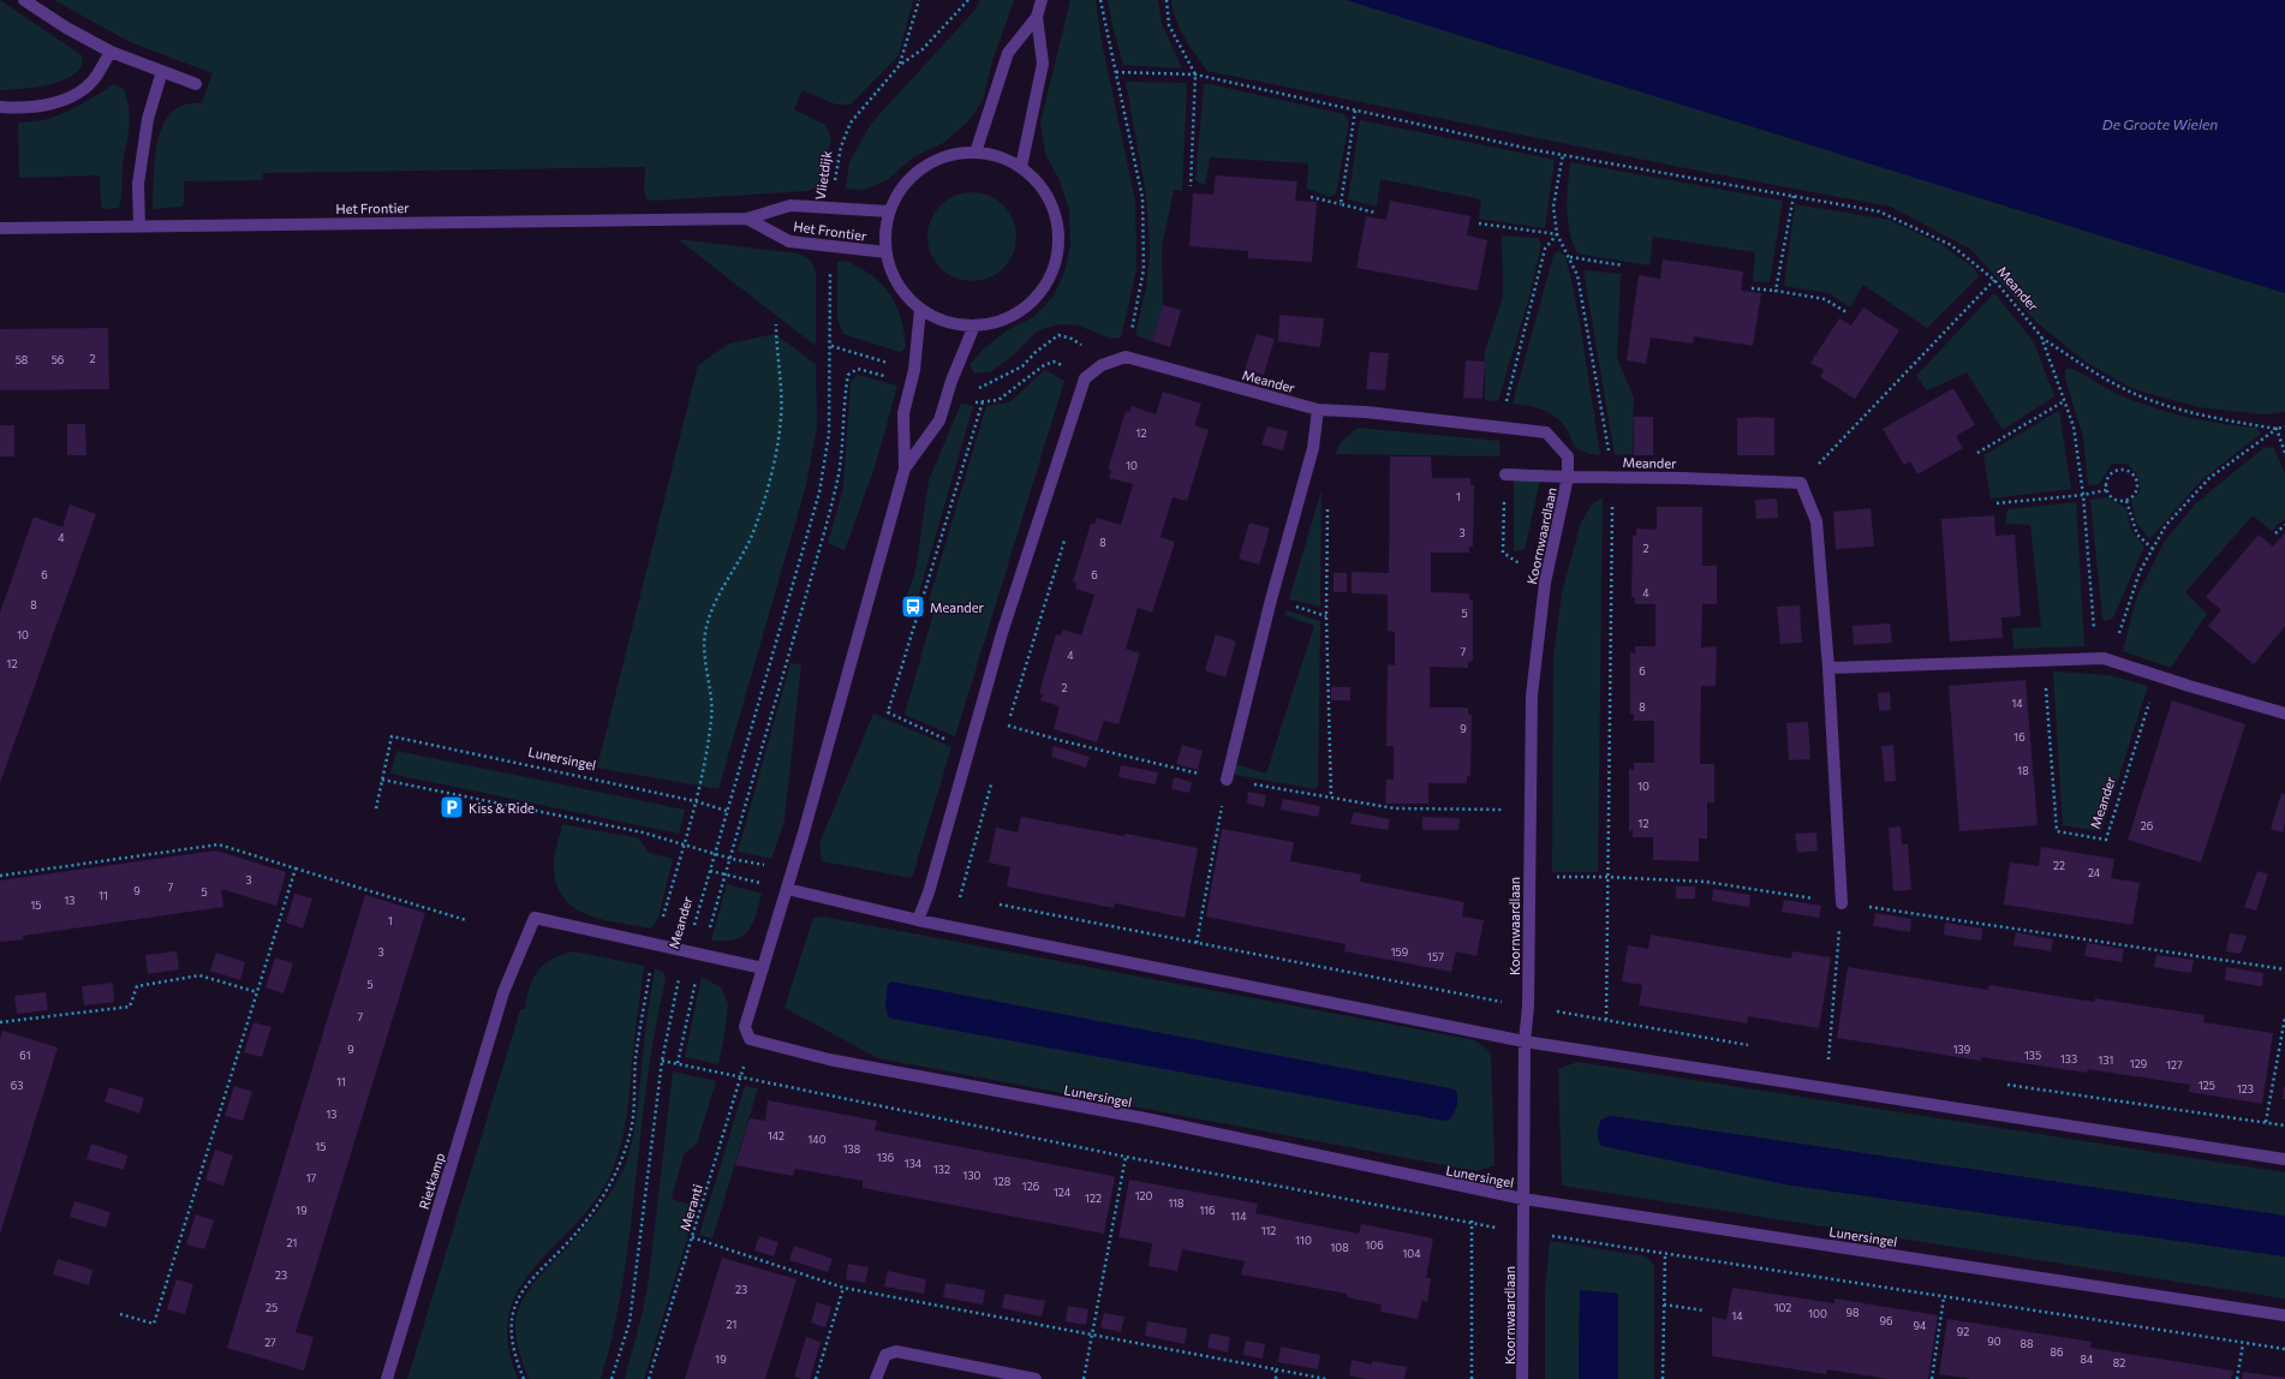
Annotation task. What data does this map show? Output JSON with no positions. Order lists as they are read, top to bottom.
{
  "streets": {
    "street": [
      "Het Frontier",
      "Meander",
      "Koornwaardlaan",
      "Lunersingel",
      "Rietkamp"
    ],
    "path": ["Vlietdijk", "Meranti"]
  },
  "crossings": [
    ["Vlietdijk", "Het Frontier"],
    ["Het Frontier", "Meander"],
    ["Meander", "Koornwaardlaan"],
    ["Meander", "Lunersingel"],
    ["Koornwaardlaan", "Lunersingel"],
    ["Lunersingel", "Meranti"]
  ],
  "water": ["De Groote Wielen"],
  "places": {
    "bus stop": ["Meander"],
    "parking": ["Kiss & Ride"]
  },
  "house_numbers": [
    "2",
    "58",
    "56",
    "12",
    "10",
    "1",
    "3",
    "4",
    "8",
    "2",
    "6",
    "6",
    "4",
    "8",
    "5",
    "10",
    "7",
    "4",
    "12",
    "6",
    "2",
    "14",
    "8",
    "9",
    "16",
    "18",
    "10",
    "12",
    "26",
    "22",
    "24",
    "3",
    "7",
    "9",
    "5",
    "11",
    "13",
    "15",
    "1",
    "3",
    "159",
    "157",
    "5",
    "7",
    "9",
    "139",
    "61",
    "135",
    "133",
    "131",
    "129",
    "127",
    "11",
    "63",
    "125",
    "123",
    "13",
    "142",
    "140",
    "15",
    "138",
    "136",
    "134",
    "132",
    "130",
    "17",
    "128",
    "126",
    "124",
    "120",
    "122",
    "118",
    "19",
    "116",
    "114",
    "112",
    "110",
    "21",
    "106",
    "108",
    "104",
    "23",
    "23",
    "25",
    "102",
    "98",
    "100",
    "14",
    "96",
    "21",
    "94",
    "92",
    "90",
    "27",
    "88",
    "86",
    "19",
    "84",
    "82"
  ]
}
